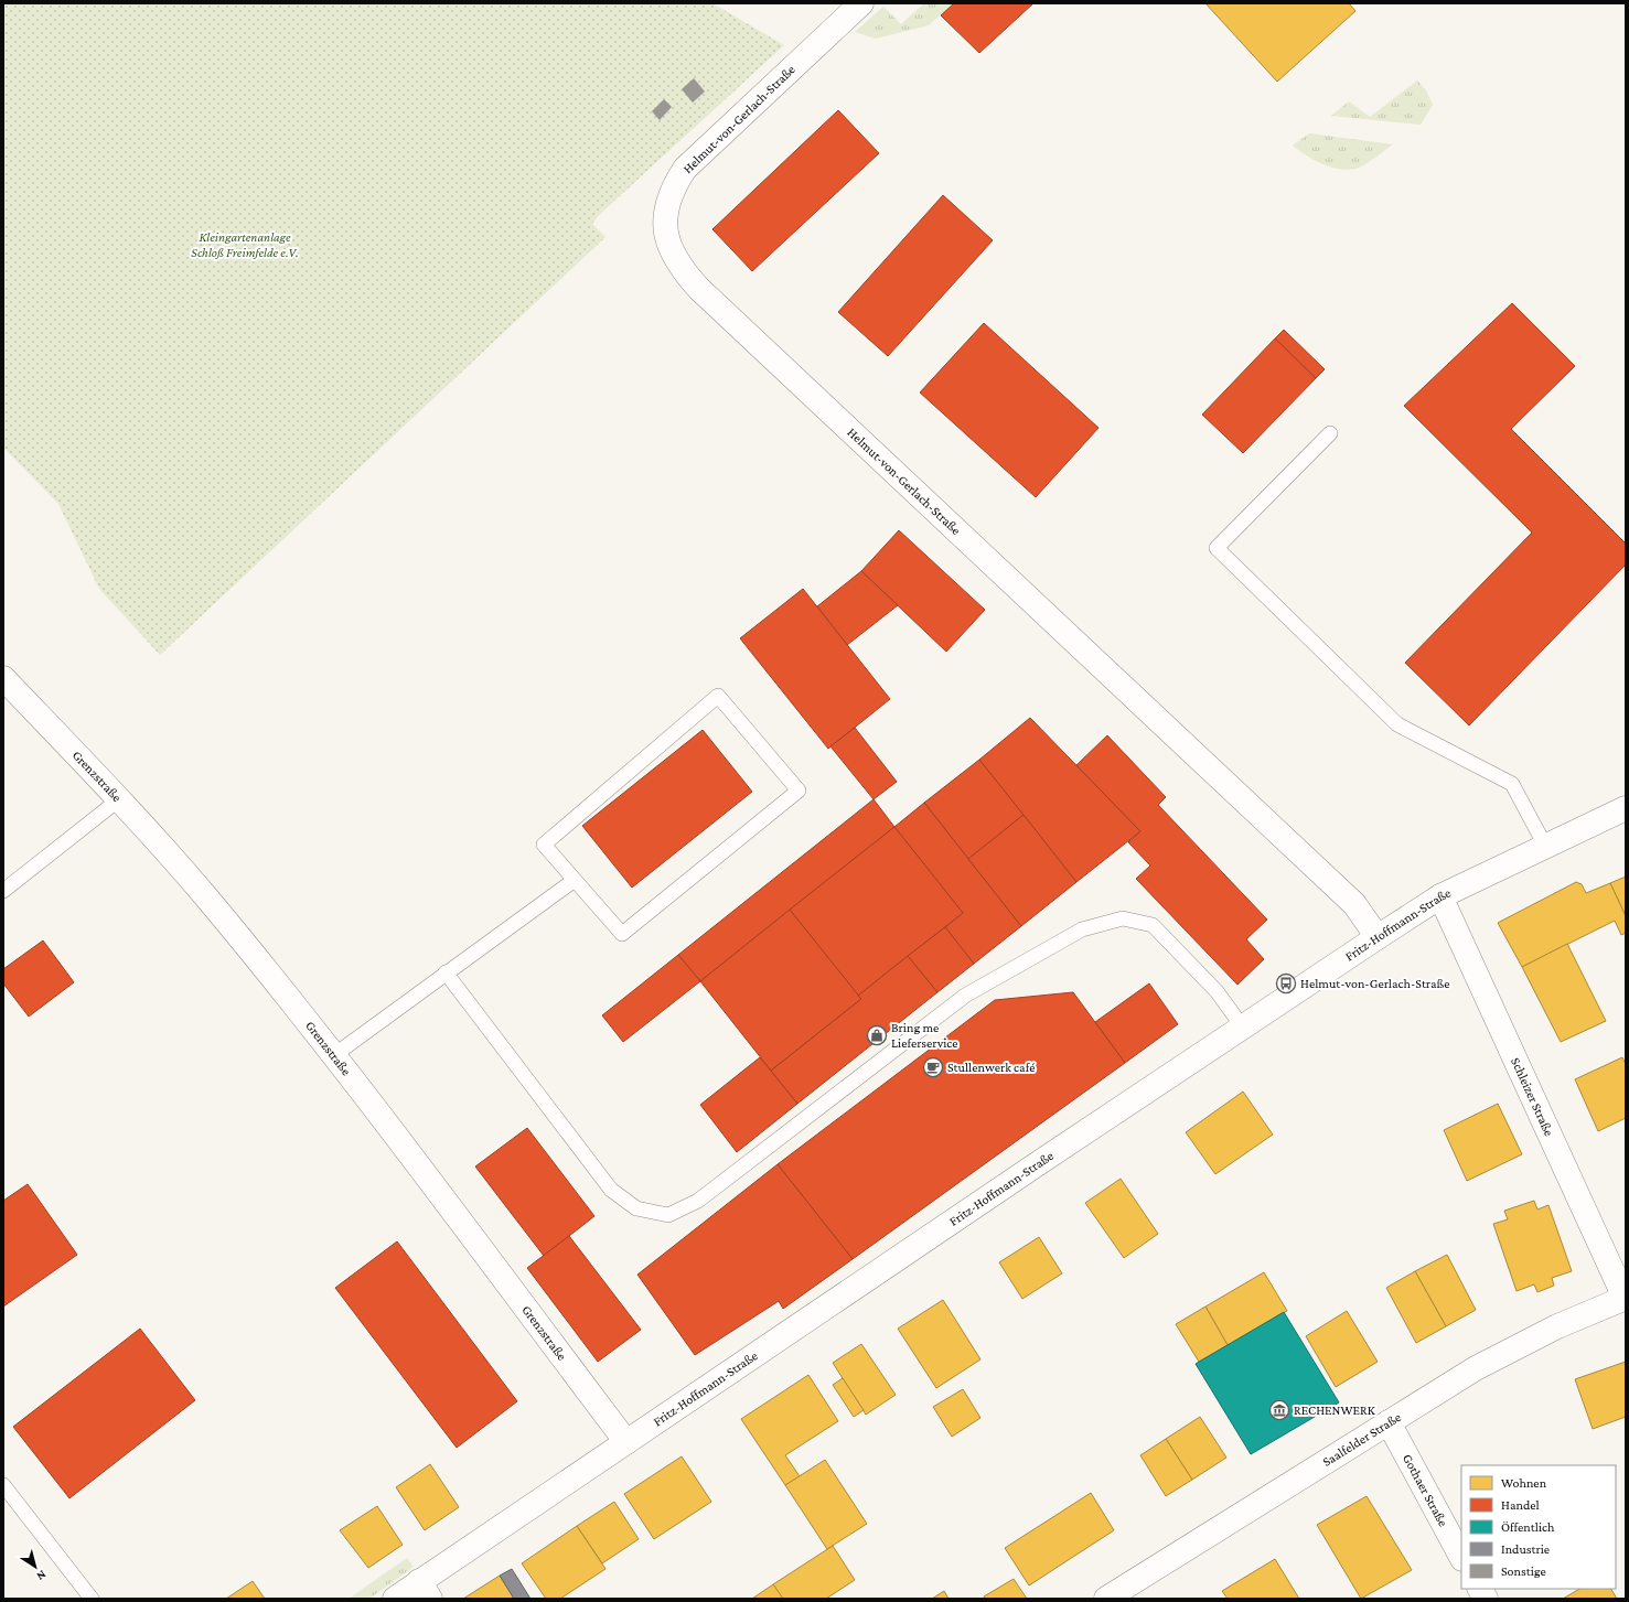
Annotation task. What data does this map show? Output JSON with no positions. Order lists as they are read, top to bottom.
{
  "streets": {
    "street": [
      "Helmut-von-Gerlach-Straße",
      "Grenzstraße",
      "Fritz-Hoffmann-Straße",
      "Schleizer Straße",
      "Saalfelder Straße",
      "Gothaer Straße"
    ]
  },
  "crossings": [
    ["Helmut-von-Gerlach-Straße", "Fritz-Hoffmann-Straße"],
    ["Grenzstraße", "Fritz-Hoffmann-Straße"],
    ["Fritz-Hoffmann-Straße", "Schleizer Straße"],
    ["Schleizer Straße", "Saalfelder Straße"],
    ["Saalfelder Straße", "Gothaer Straße"]
  ],
  "parks": ["Kleingartenanlage Schloß Freimfelde e.V."],
  "places": {
    "bus stop": ["Helmut-von-Gerlach-Straße"],
    "shop": ["Bring me Lieferservice"],
    "cafe": ["Stullenwerk café"],
    "museum": ["RECHENWERK"]
  },
  "legend": [
    "Wohnen",
    "Handel",
    "Öffentlich",
    "Industrie",
    "Sonstige"
  ],
  "north": "bottom right"
}
